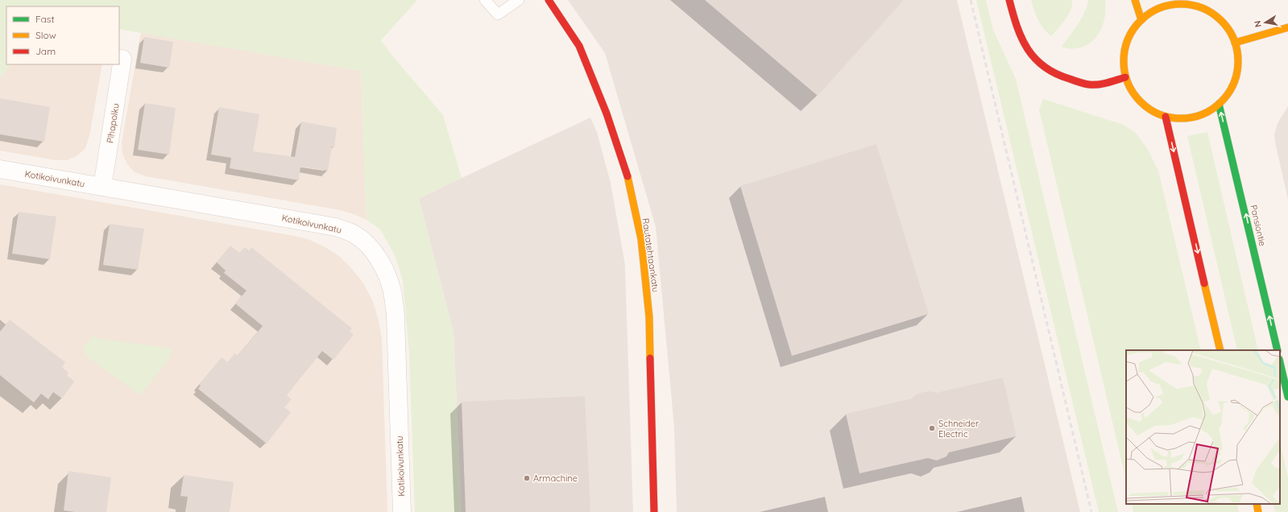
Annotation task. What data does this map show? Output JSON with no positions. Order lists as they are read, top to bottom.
{
  "streets": {
    "main road": ["Pansiontie", "Rautatehtaankatu"],
    "street": ["Pihapolku", "Kotikoivunkatu"]
  },
  "crossings": [
    ["Pihapolku", "Kotikoivunkatu"]
  ],
  "places": ["Schneider Electric", "Armachine"],
  "legend": ["Fast", "Slow", "Jam"],
  "north": "left"
}
